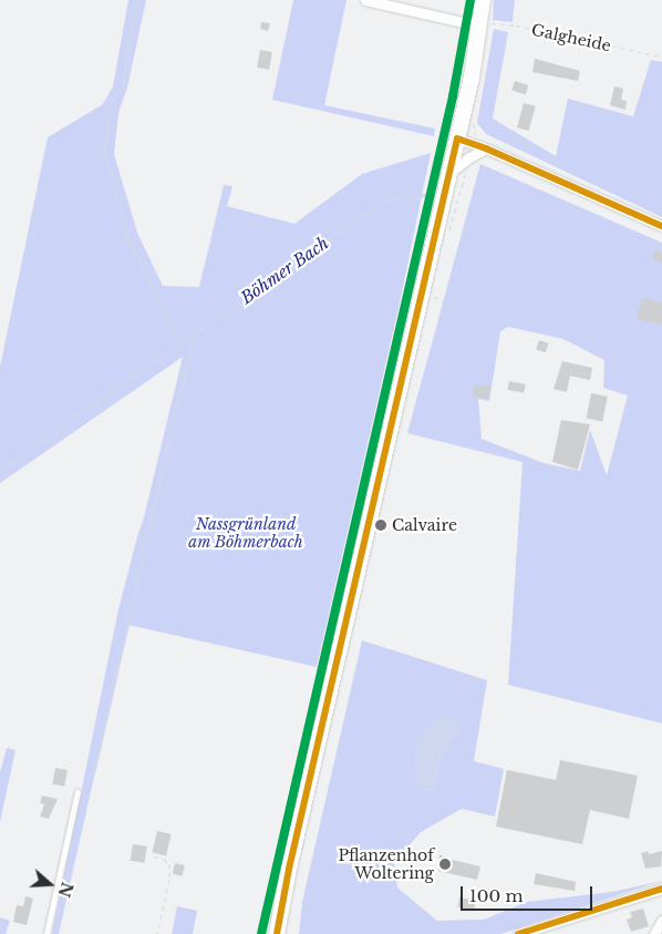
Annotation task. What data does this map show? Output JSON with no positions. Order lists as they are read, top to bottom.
{
  "streets": {
    "path": ["Galgheide"]
  },
  "water": ["Böhmer Bach"],
  "parks": ["Nassgrünland am Böhmerbach"],
  "places": ["Calvaire", "Pflanzenhof Woltering"],
  "scale_bar": "100 m",
  "north": "right"
}
